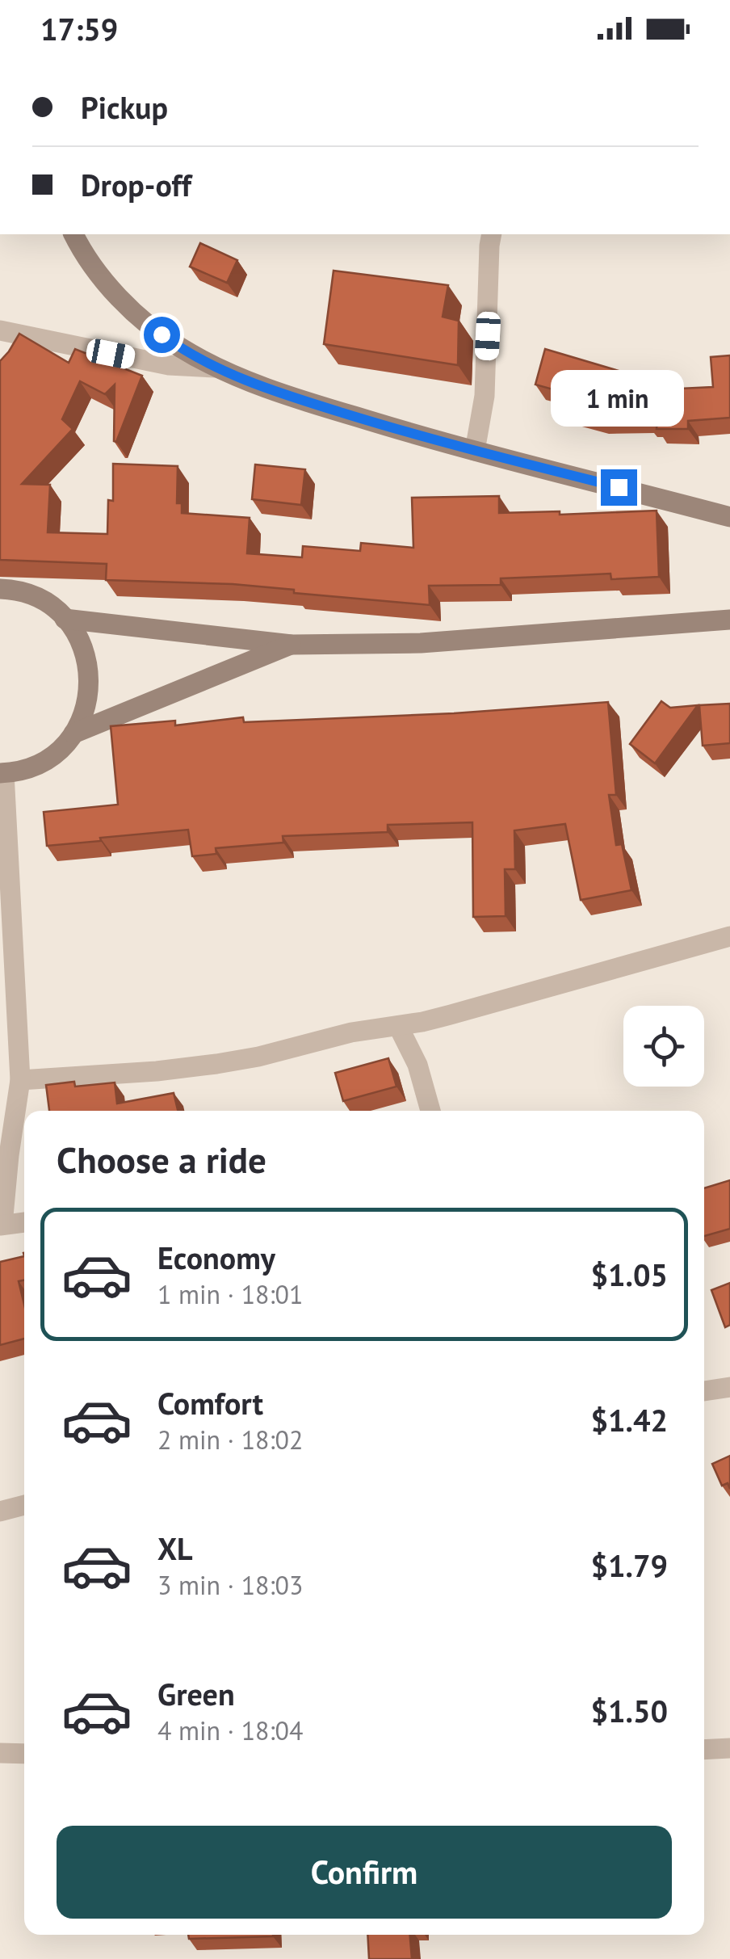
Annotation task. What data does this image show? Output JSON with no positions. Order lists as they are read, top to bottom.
{
  "page": {
    "status": "17:59",
    "banner": ["Pickup", "Drop-off"],
    "bubble": "1 min",
    "heading": "Choose a ride",
    "list": [
      {
        "name": "Economy",
        "note": "1 min · 18:01",
        "value": "$1.05"
      },
      {
        "name": "Comfort",
        "note": "2 min · 18:02",
        "value": "$1.42"
      },
      {
        "name": "XL",
        "note": "3 min · 18:03",
        "value": "$1.79"
      },
      {
        "name": "Green",
        "note": "4 min · 18:04",
        "value": "$1.50"
      }
    ],
    "buttons": "Confirm"
  }
}
